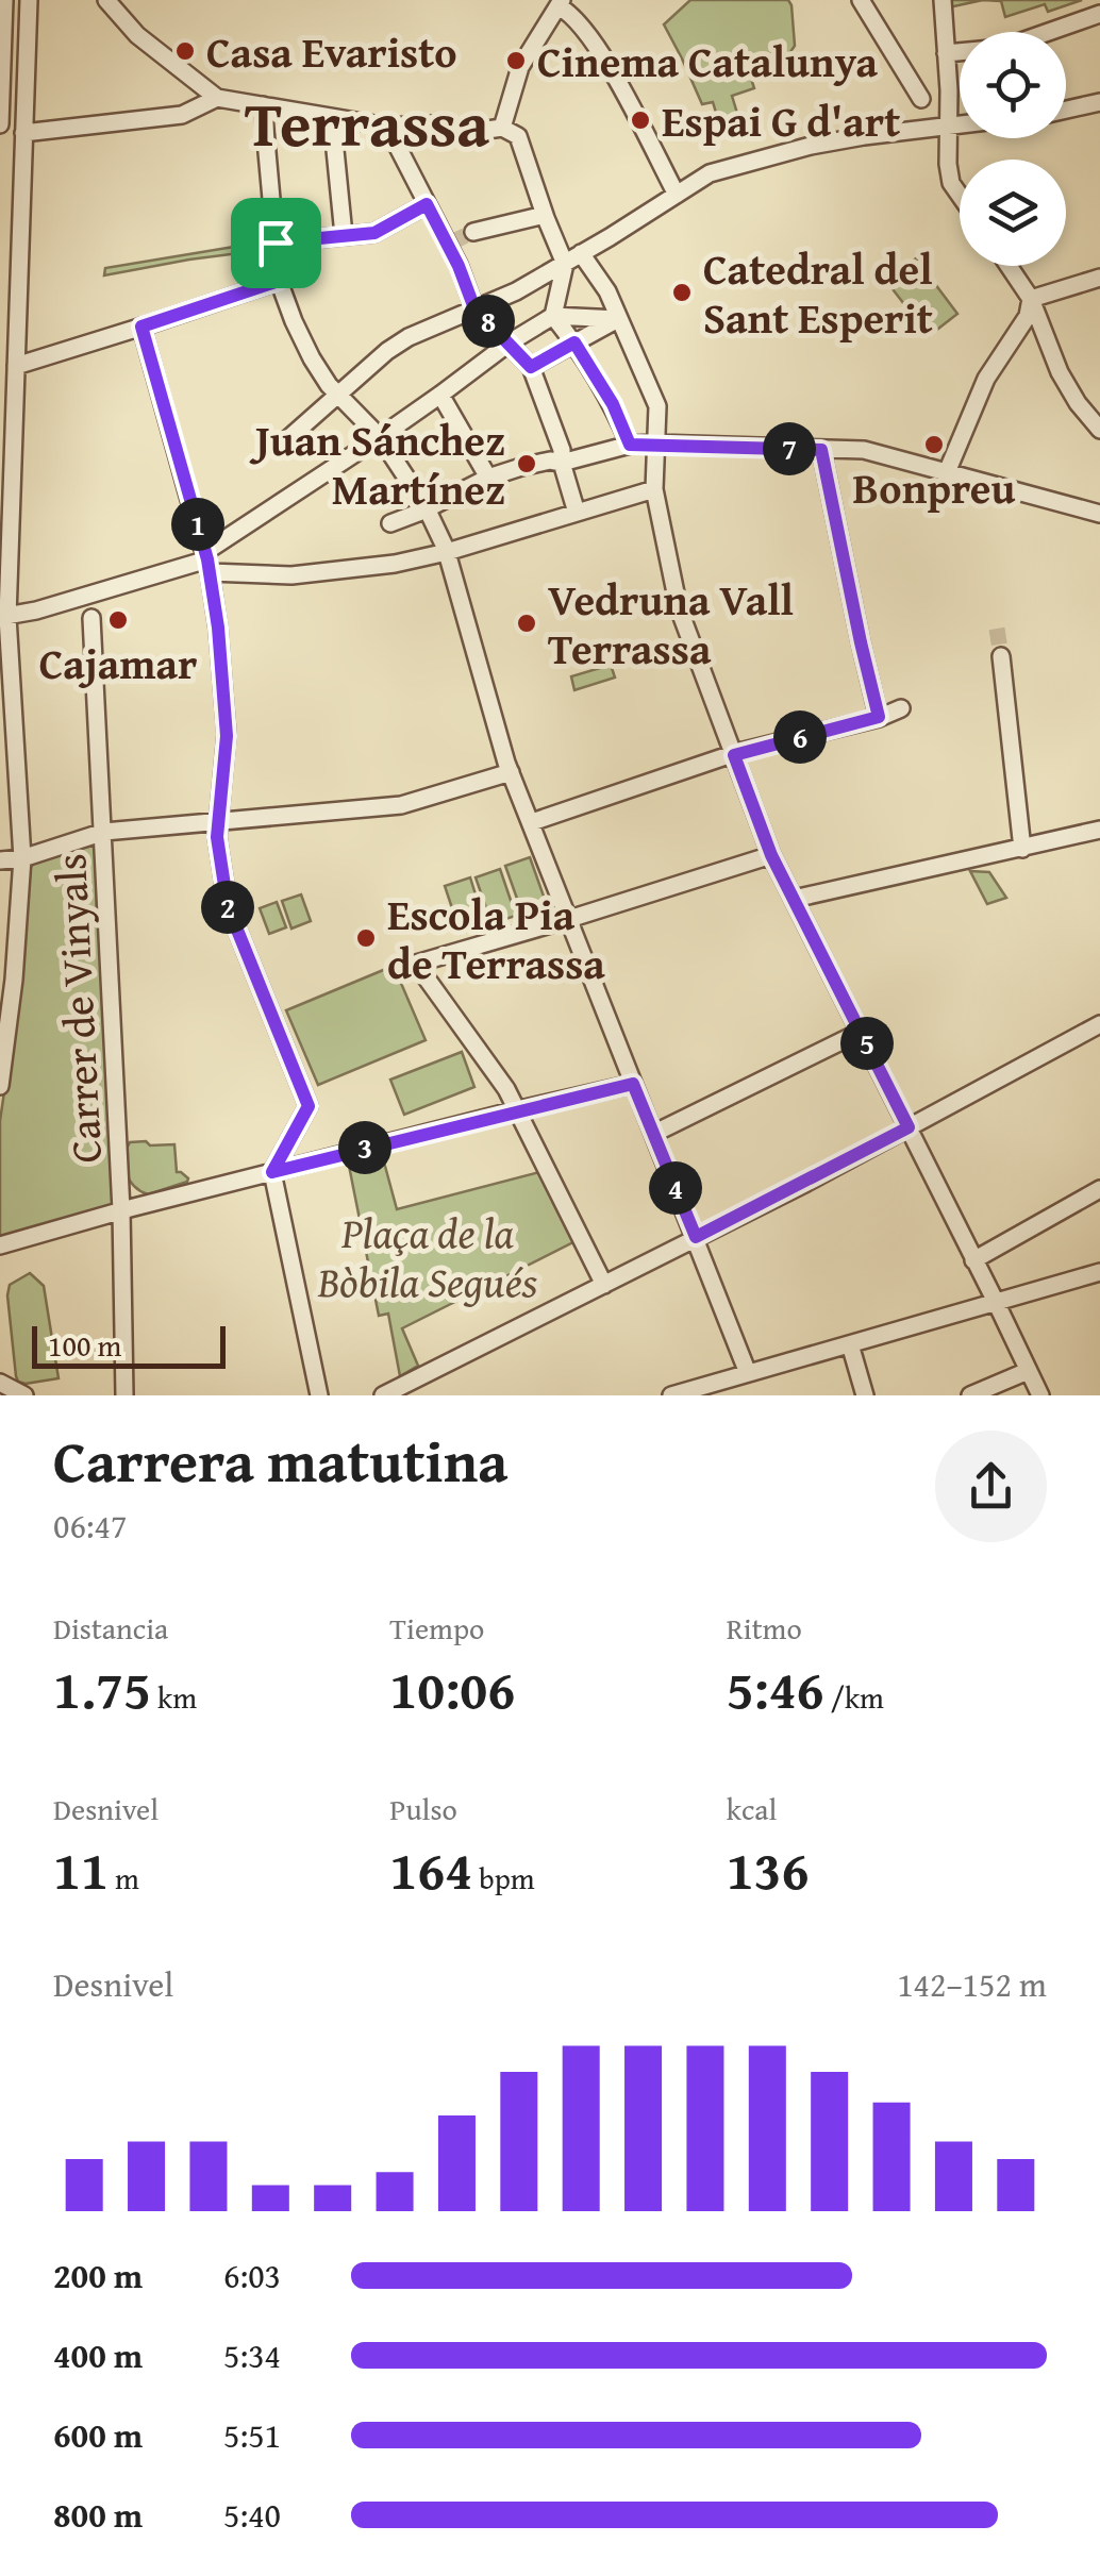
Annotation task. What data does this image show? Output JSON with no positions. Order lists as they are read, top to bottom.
{
  "streets": {
    "street": ["Carrer de Vinyals"]
  },
  "districts": ["Terrassa"],
  "parks": ["Plaça de la Bòbila Segués"],
  "places": [
    "Casa Evaristo",
    "Cinema Catalunya",
    "Espai G d'art",
    "Catedral del Sant Esperit",
    "Bonpreu",
    "Juan Sánchez Martínez",
    "Cajamar",
    "Vedruna Vall Terrassa",
    "Escola Pia de Terrassa"
  ],
  "scale_bar": "100 m",
  "page": {
    "pins": [
      "8",
      "7",
      "1",
      "6",
      "2",
      "5",
      "3",
      "4"
    ],
    "scale": "100 m",
    "heading": ["Carrera matutina", "06:47"],
    "stats": [
      ["Distancia", "1.75 km"],
      ["Tiempo", "10:06"],
      ["Ritmo", "5:46 /km"],
      ["Desnivel", "11 m"],
      ["Pulso", "164 bpm"],
      ["kcal", "136"]
    ],
    "chart": ["Desnivel", "142–152 m"],
    "list": [
      {
        "name": "200 m",
        "note": "6:03"
      },
      {
        "name": "400 m",
        "note": "5:34"
      },
      {
        "name": "600 m",
        "note": "5:51"
      },
      {
        "name": "800 m",
        "note": "5:40"
      }
    ]
  }
}
